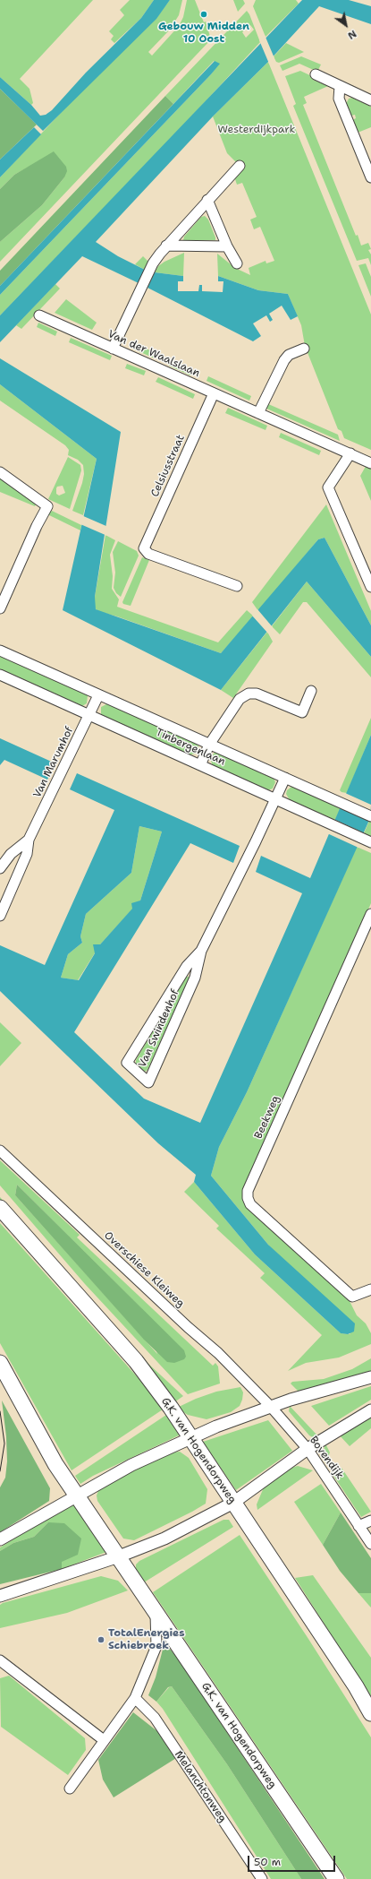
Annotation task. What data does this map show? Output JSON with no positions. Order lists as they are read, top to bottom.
{
  "streets": {
    "main road": ["G.K. van Hogendorpweg"],
    "street": [
      "Van der Waalslaan",
      "Celsiusstraat",
      "Tinbergenlaan",
      "Van Marumhof",
      "Van Swindenhof",
      "Beekweg",
      "Overschiese Kleiweg",
      "Bovendijk",
      "Melanchtonweg"
    ]
  },
  "crossings": [
    ["Van der Waalslaan", "Celsiusstraat"],
    ["Tinbergenlaan", "Van Marumhof"],
    ["Tinbergenlaan", "Van Swindenhof"],
    ["Overschiese Kleiweg", "Bovendijk"]
  ],
  "parks": ["Westerdijkpark"],
  "places": ["Gebouw Midden 10 Oost", "TotalEnergies Schiebroek"],
  "scale_bar": "50 m",
  "north": "bottom right"
}
